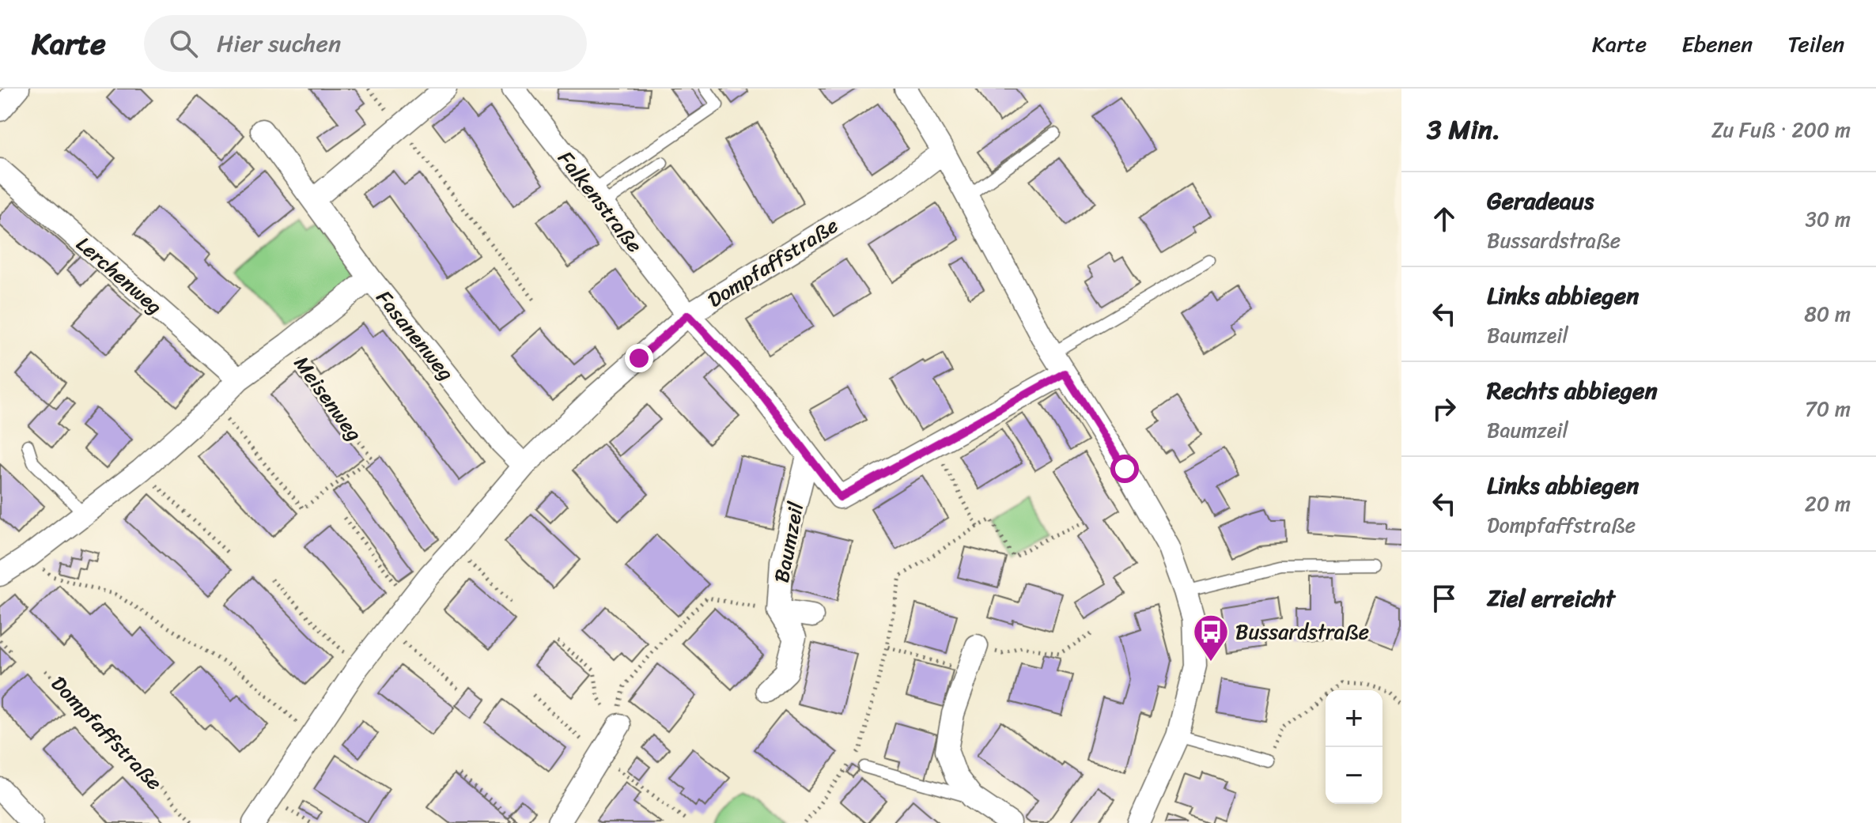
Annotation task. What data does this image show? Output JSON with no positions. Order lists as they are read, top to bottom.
{
  "streets": {
    "street": [
      "Falkenstraße",
      "Dompfaffstraße",
      "Lerchenweg",
      "Fasanenweg",
      "Meisenweg",
      "Baumzeil"
    ]
  },
  "crossings": [
    ["Falkenstraße", "Dompfaffstraße"],
    ["Falkenstraße", "Baumzeil"],
    ["Dompfaffstraße", "Fasanenweg"],
    ["Dompfaffstraße", "Baumzeil"],
    ["Lerchenweg", "Meisenweg"],
    ["Fasanenweg", "Meisenweg"]
  ],
  "places": {
    "bus stop": ["Bussardstraße"]
  },
  "page": {
    "header": "Karte",
    "search": "Hier suchen",
    "nav": ["Karte", "Ebenen", "Teilen"],
    "heading": ["3 Min.", "Zu Fuß · 200 m"],
    "list": [
      ["Geradeaus", "Bussardstraße", "30 m"],
      ["Links abbiegen", "Baumzeil", "80 m"],
      ["Rechts abbiegen", "Baumzeil", "70 m"],
      ["Links abbiegen", "Dompfaffstraße", "20 m"],
      "Ziel erreicht"
    ],
    "map_buttons": ["+", "−"]
  }
}
